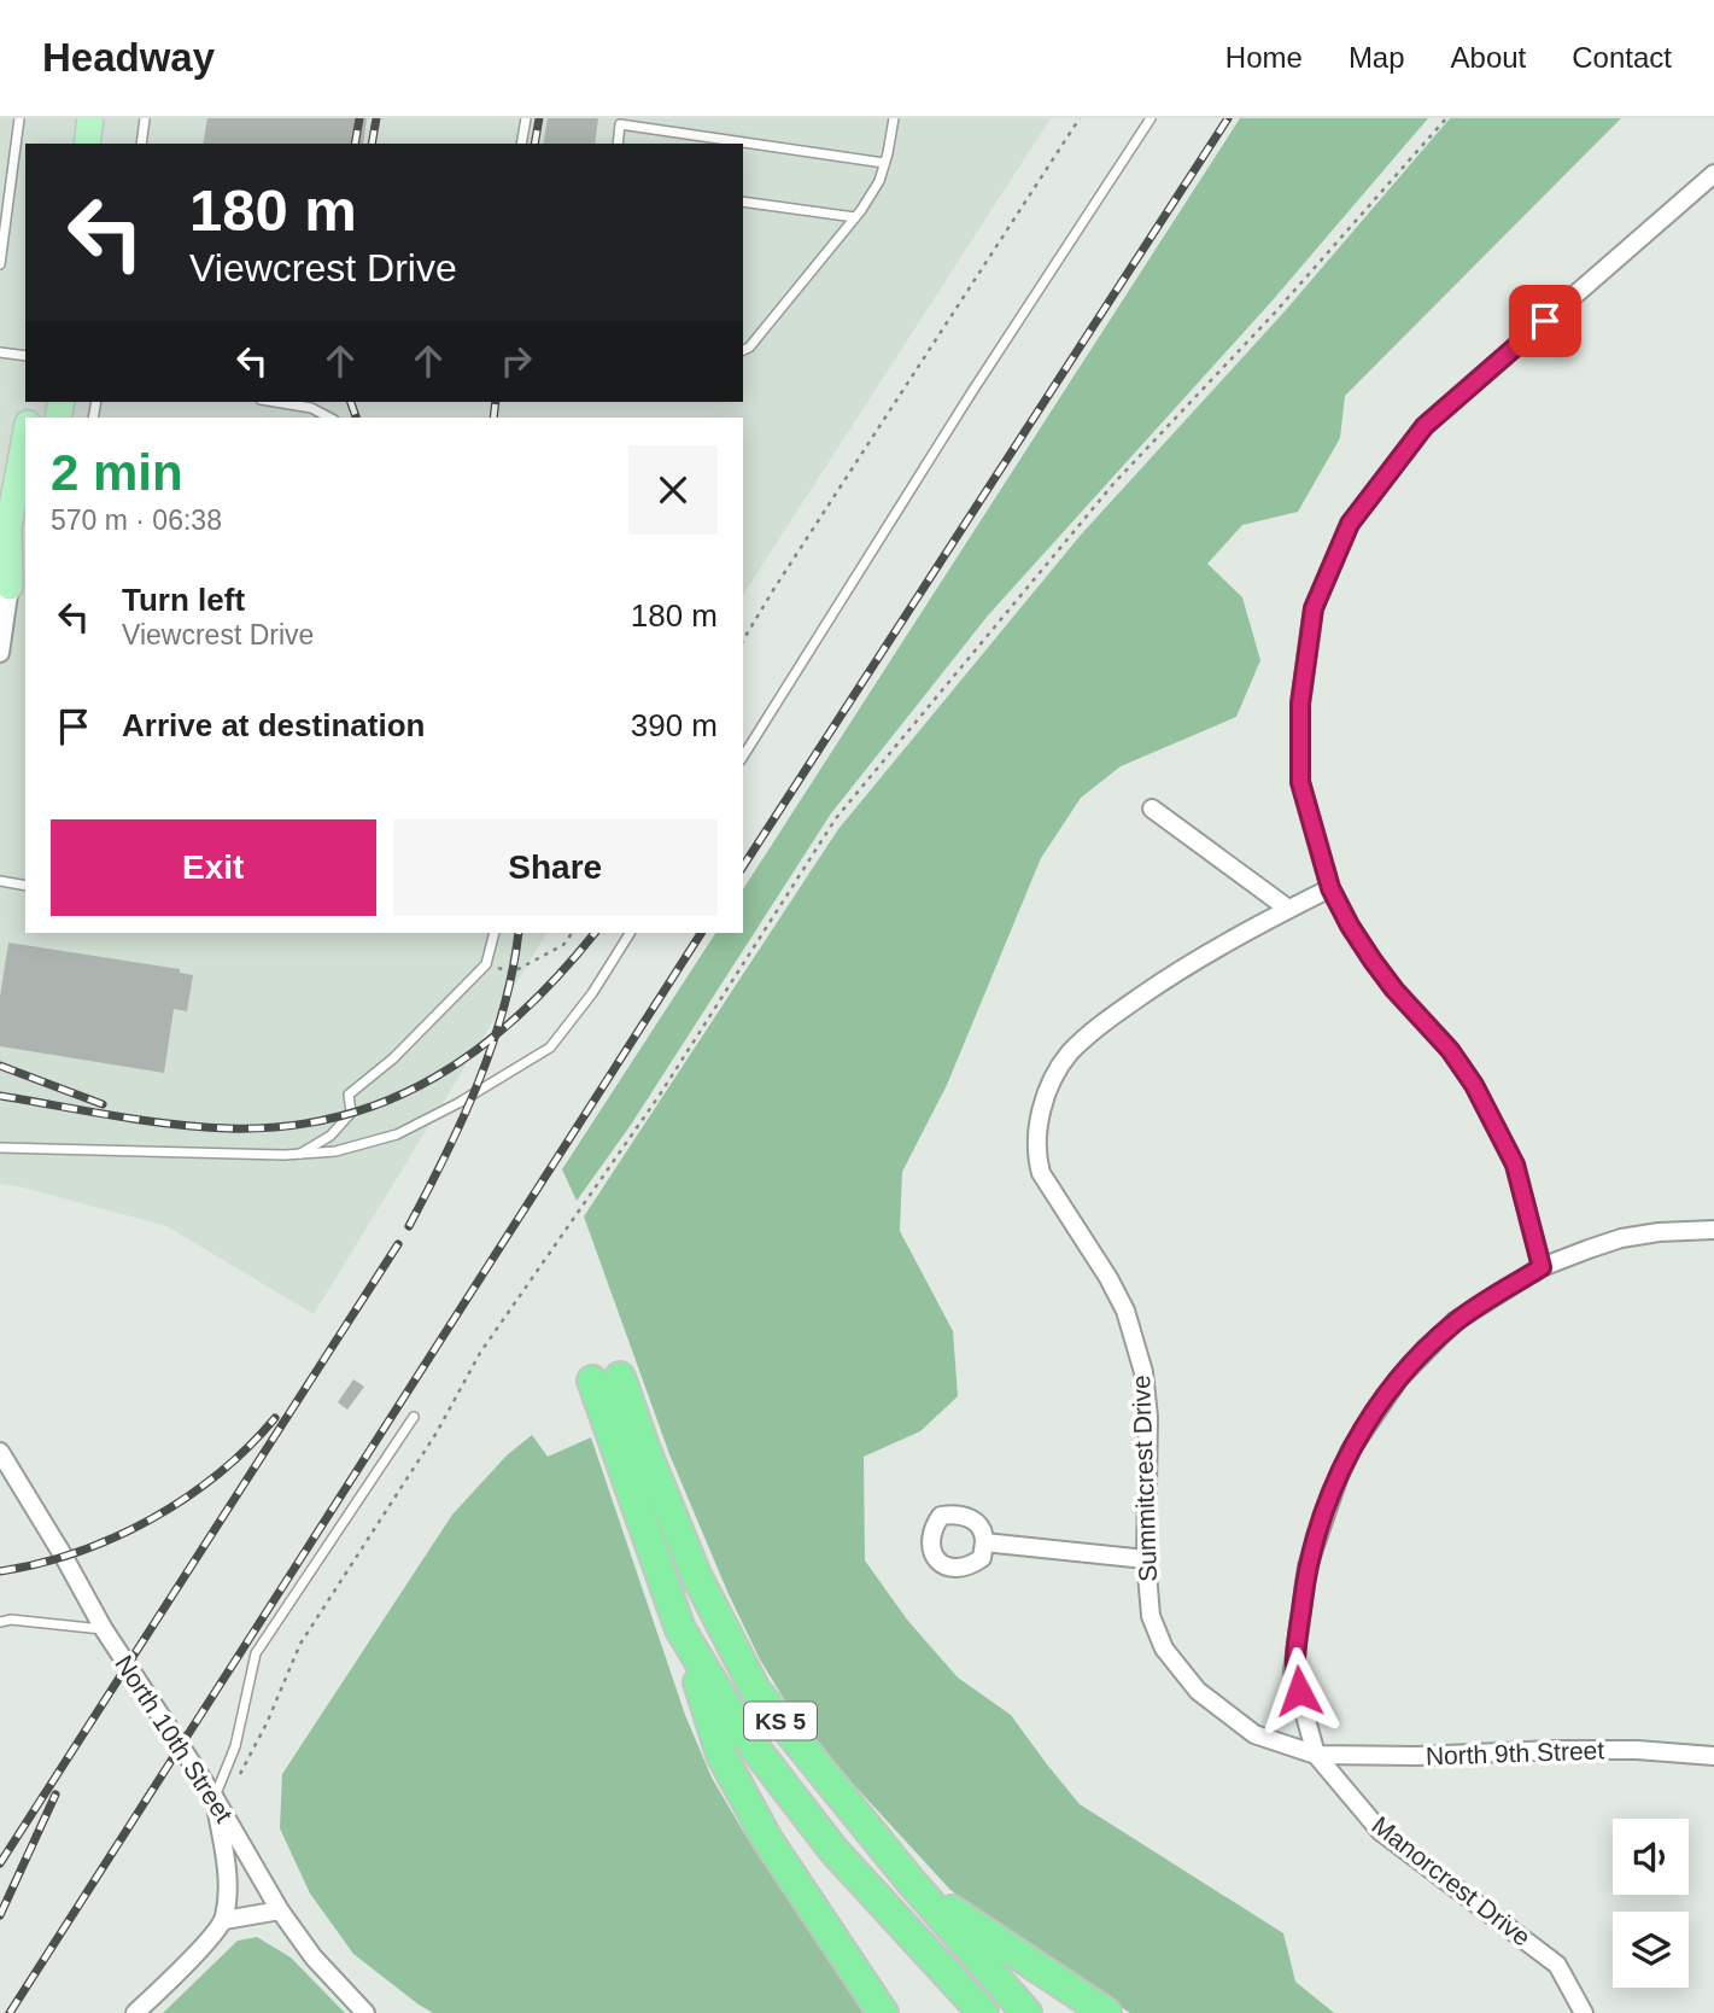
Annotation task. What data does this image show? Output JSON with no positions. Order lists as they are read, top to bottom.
{
  "streets": {
    "highway": ["KS 5"],
    "street": [
      "Summitcrest Drive",
      "North 10th Street",
      "North 9th Street",
      "Manorcrest Drive"
    ]
  },
  "crossings": [
    ["Summitcrest Drive", "North 9th Street"],
    ["Summitcrest Drive", "Manorcrest Drive"],
    ["North 9th Street", "Manorcrest Drive"]
  ],
  "page": {
    "header": "Headway",
    "nav": [
      "Home",
      "Map",
      "About",
      "Contact"
    ],
    "turn": ["180 m", "Viewcrest Drive"],
    "heading": ["2 min", "570 m · 06:38"],
    "list": [
      {
        "name": "Turn left",
        "note": "Viewcrest Drive",
        "value": "180 m"
      },
      {
        "name": "Arrive at destination",
        "value": "390 m"
      }
    ],
    "buttons": ["Exit", "Share"]
  }
}
